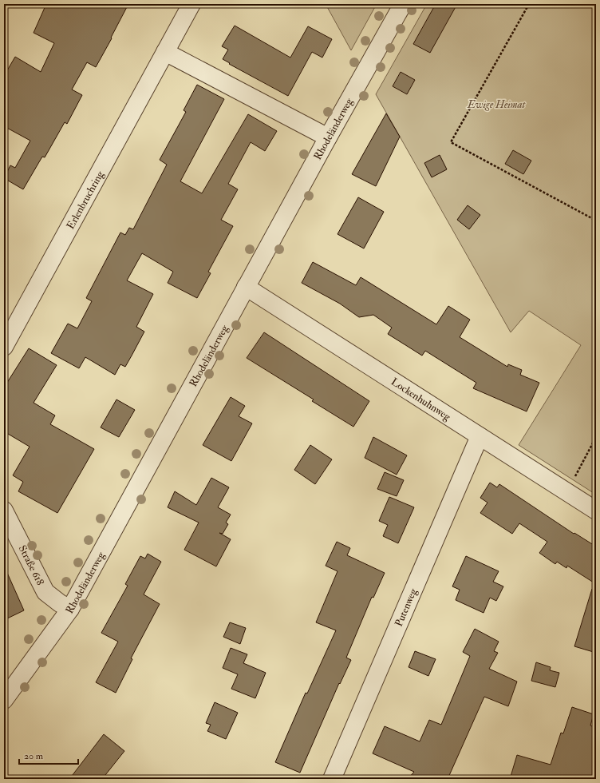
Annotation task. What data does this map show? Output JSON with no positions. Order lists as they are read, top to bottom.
{
  "streets": {
    "street": [
      "Rhodeländerweg",
      "Erlenbruchring",
      "Lockenhuhnweg",
      "Straße 618",
      "Putenweg"
    ]
  },
  "crossings": [
    ["Rhodeländerweg", "Lockenhuhnweg"],
    ["Rhodeländerweg", "Straße 618"],
    ["Lockenhuhnweg", "Putenweg"]
  ],
  "parks": ["Ewige Heimat"],
  "scale_bar": "20 m"
}
